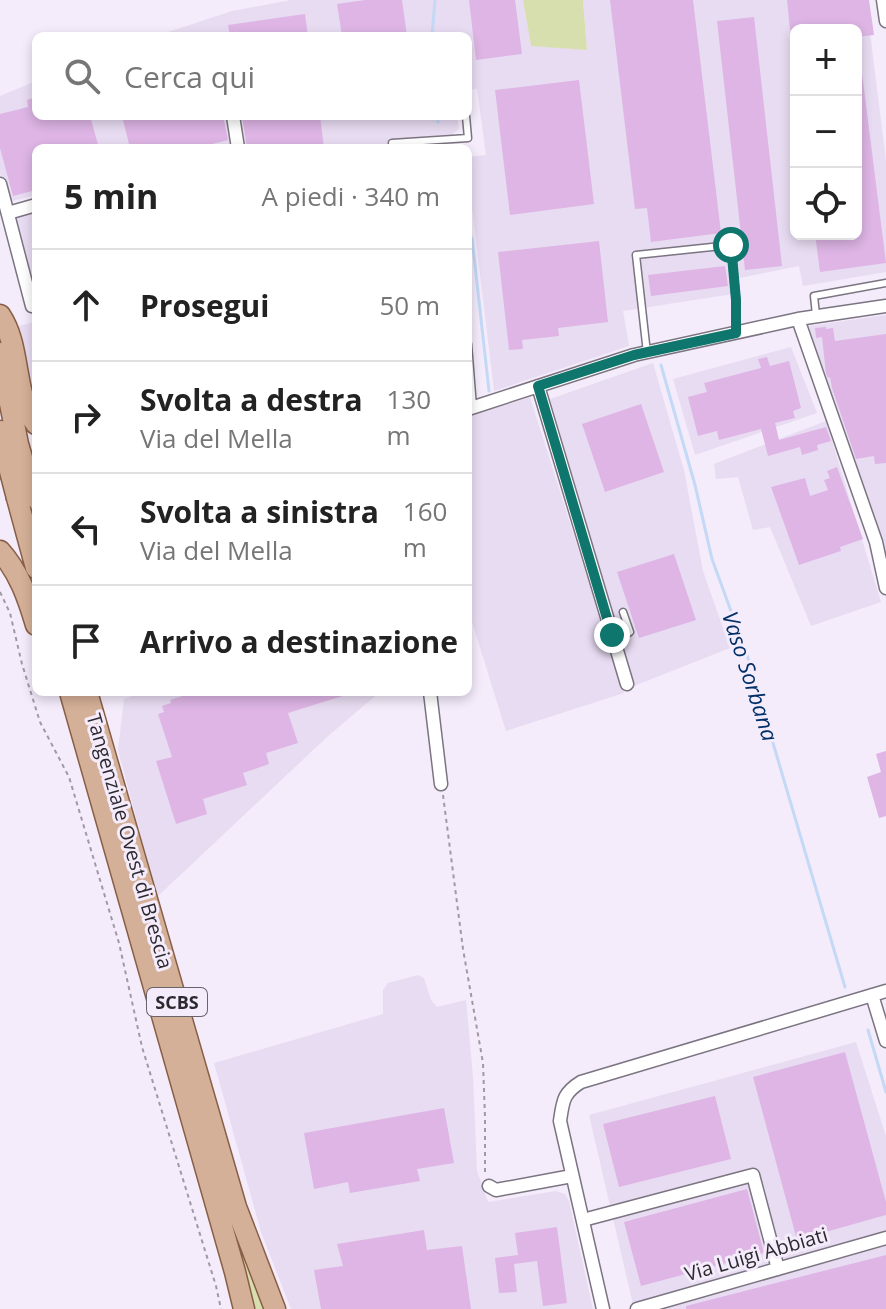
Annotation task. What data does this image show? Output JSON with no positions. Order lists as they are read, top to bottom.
{
  "streets": {
    "main road": ["Tangenziale Ovest di Brescia", "SCBS"],
    "street": ["Via Luigi Abbiati"]
  },
  "water": ["Vaso Sorbana"],
  "page": {
    "map_buttons": ["+", "−"],
    "search": "Cerca qui",
    "heading": ["5 min", "A piedi · 340 m"],
    "list": [
      ["Prosegui", "50 m"],
      ["Svolta a destra", "Via del Mella", "130 m"],
      ["Svolta a sinistra", "Via del Mella", "160 m"],
      "Arrivo a destinazione"
    ]
  }
}
